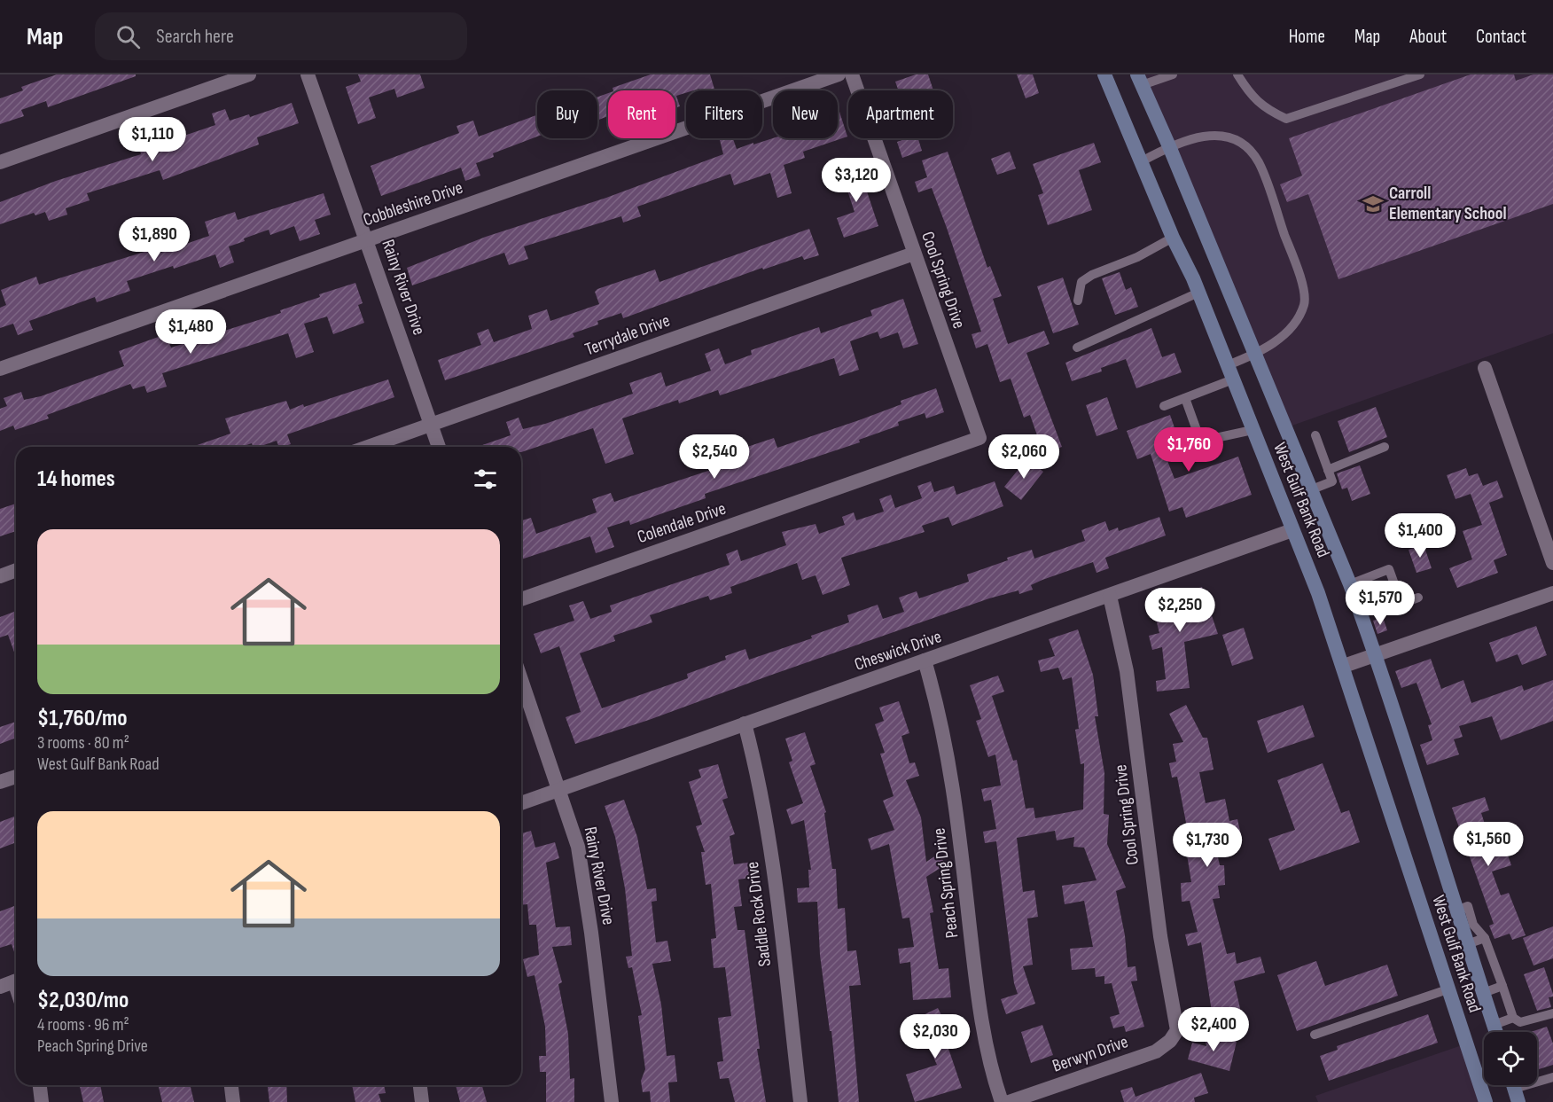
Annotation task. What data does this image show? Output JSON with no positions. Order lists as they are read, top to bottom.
{
  "streets": {
    "main road": ["West Gulf Bank Road"],
    "street": [
      "Cobbleshire Drive",
      "Cool Spring Drive",
      "Rainy River Drive",
      "Terrydale Drive",
      "Colendale Drive",
      "Cheswick Drive",
      "Peach Spring Drive",
      "Saddle Rock Drive",
      "Berwyn Drive"
    ]
  },
  "crossings": [
    ["Cobbleshire Drive", "Rainy River Drive"],
    ["Cool Spring Drive", "Terrydale Drive"],
    ["Cool Spring Drive", "Colendale Drive"],
    ["Cool Spring Drive", "Cheswick Drive"],
    ["Cool Spring Drive", "Berwyn Drive"],
    ["Rainy River Drive", "Terrydale Drive"],
    ["Rainy River Drive", "Cheswick Drive"],
    ["West Gulf Bank Road", "Cheswick Drive"],
    ["Cheswick Drive", "Peach Spring Drive"],
    ["Cheswick Drive", "Saddle Rock Drive"]
  ],
  "places": {
    "school or university": ["Carroll Elementary School"]
  },
  "page": {
    "header": "Map",
    "search": "Search here",
    "nav": [
      "Home",
      "Map",
      "About",
      "Contact"
    ],
    "chip": [
      "Buy",
      "Rent",
      "Filters",
      "New",
      "Apartment"
    ],
    "price": [
      "$1,110",
      "$3,120",
      "$1,890",
      "$1,480",
      "$1,760",
      "$2,540",
      "$2,060",
      "$1,400",
      "$1,570",
      "$2,250",
      "$1,560",
      "$1,730",
      "$2,400",
      "$2,030"
    ],
    "heading": "14 homes",
    "list": [
      {
        "name": "$1,760/mo",
        "note": "3 rooms · 80 m² · West Gulf Bank Road"
      },
      {
        "name": "$2,030/mo",
        "note": "4 rooms · 96 m² · Peach Spring Drive"
      }
    ]
  }
}
